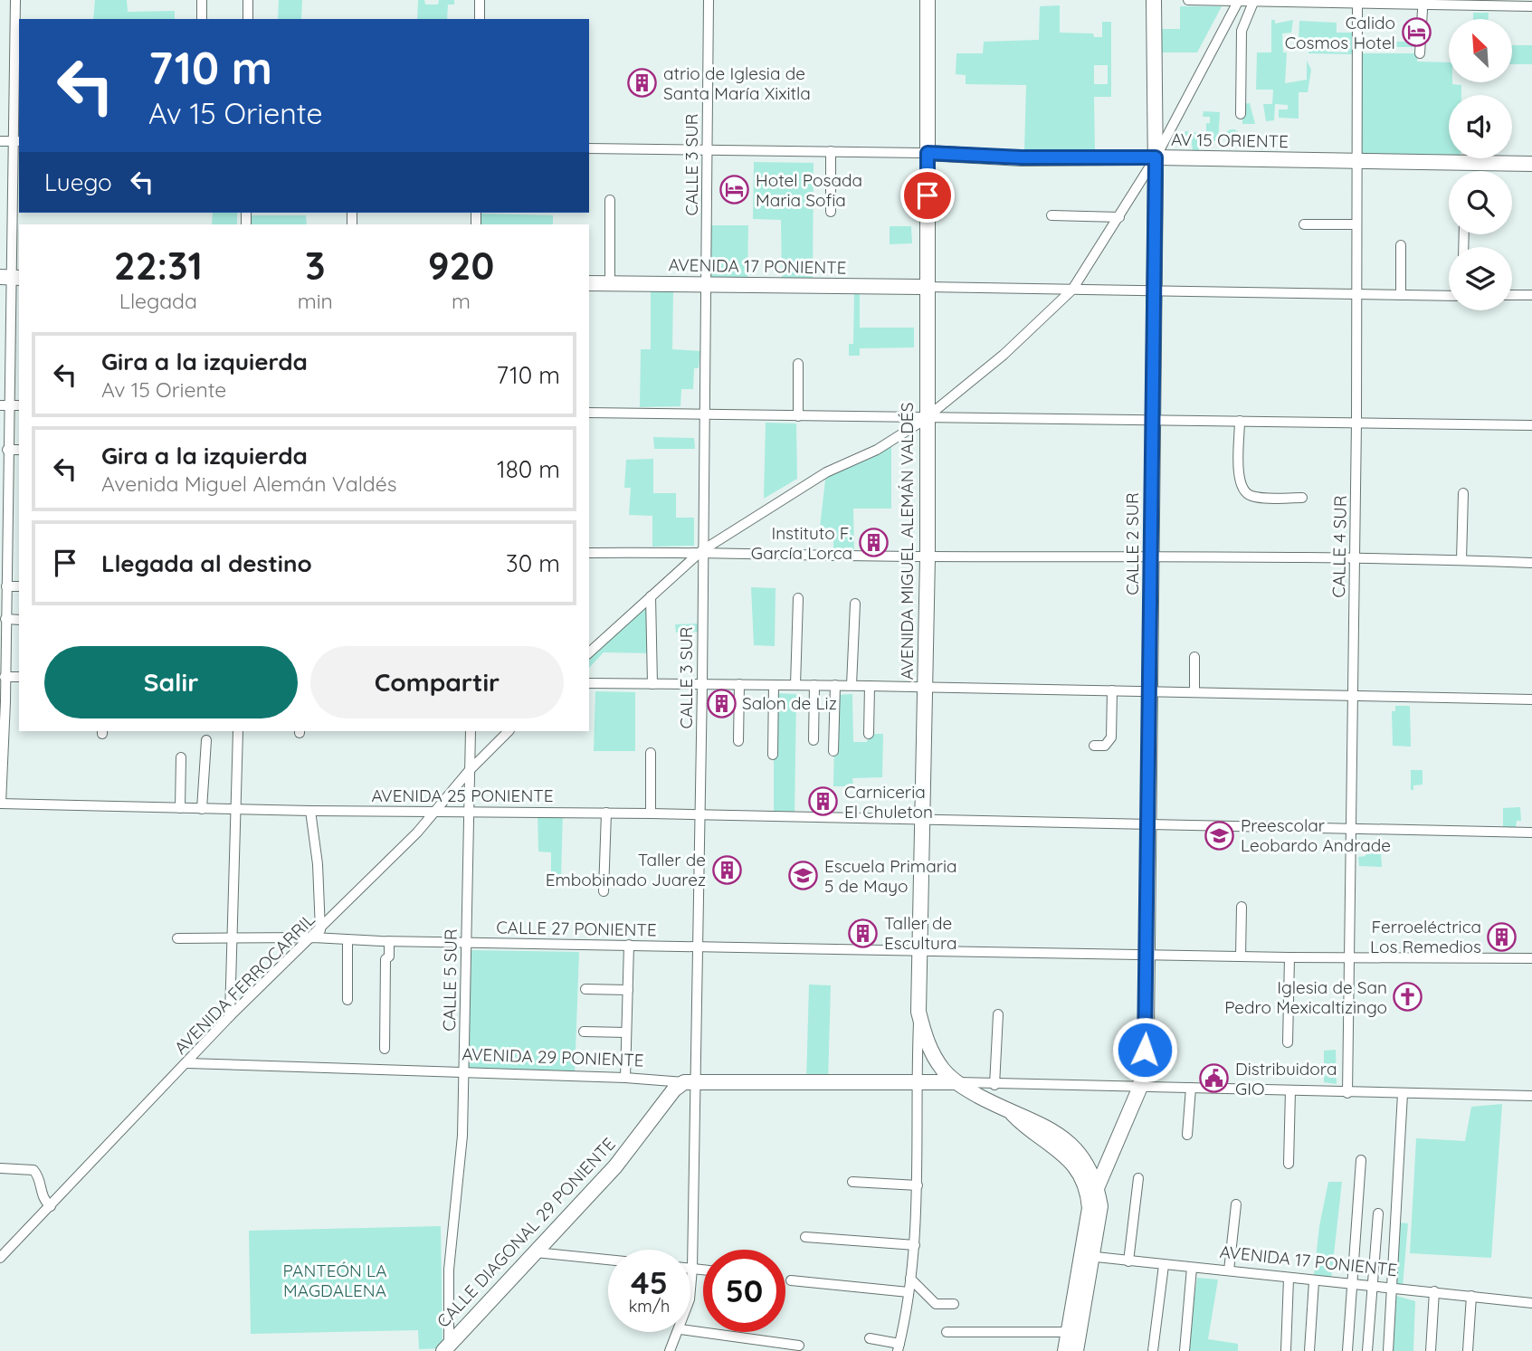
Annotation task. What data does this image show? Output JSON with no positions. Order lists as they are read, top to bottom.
{
  "streets": {
    "main road": [
      "AV 15 ORIENTE",
      "AVENIDA 17 PONIENTE",
      "AVENIDA MIGUEL ALEMÁN VALDÉS",
      "CALLE 2 SUR",
      "AVENIDA 29 PONIENTE",
      "CALLE DIAGONAL 29 PONIENTE"
    ],
    "street": [
      "CALLE 3 SUR",
      "CALLE 4 SUR",
      "AVENIDA 25 PONIENTE",
      "CALLE 27 PONIENTE",
      "CALLE 5 SUR",
      "AVENIDA FERROCARRIL"
    ]
  },
  "crossings": [
    ["AV 15 ORIENTE", "AVENIDA MIGUEL ALEMÁN VALDÉS"],
    ["AV 15 ORIENTE", "CALLE 2 SUR"],
    ["AV 15 ORIENTE", "CALLE 4 SUR"],
    ["CALLE 3 SUR", "AVENIDA 17 PONIENTE"],
    ["CALLE 3 SUR", "AVENIDA 25 PONIENTE"],
    ["CALLE 3 SUR", "CALLE 27 PONIENTE"],
    ["CALLE 3 SUR", "AVENIDA 29 PONIENTE"],
    ["CALLE 3 SUR", "CALLE DIAGONAL 29 PONIENTE"],
    ["AVENIDA 17 PONIENTE", "AVENIDA MIGUEL ALEMÁN VALDÉS"],
    ["AVENIDA MIGUEL ALEMÁN VALDÉS", "AVENIDA 25 PONIENTE"],
    ["AVENIDA MIGUEL ALEMÁN VALDÉS", "CALLE 27 PONIENTE"],
    ["AVENIDA MIGUEL ALEMÁN VALDÉS", "AVENIDA 29 PONIENTE"],
    ["CALLE 2 SUR", "AVENIDA 25 PONIENTE"],
    ["CALLE 2 SUR", "CALLE 27 PONIENTE"],
    ["CALLE 4 SUR", "AVENIDA 25 PONIENTE"],
    ["CALLE 4 SUR", "CALLE 27 PONIENTE"],
    ["AVENIDA 25 PONIENTE", "CALLE 5 SUR"],
    ["AVENIDA 25 PONIENTE", "AVENIDA FERROCARRIL"],
    ["CALLE 27 PONIENTE", "CALLE 5 SUR"],
    ["CALLE 27 PONIENTE", "AVENIDA FERROCARRIL"],
    ["CALLE 5 SUR", "AVENIDA FERROCARRIL"],
    ["CALLE 5 SUR", "AVENIDA 29 PONIENTE"],
    ["CALLE 5 SUR", "CALLE DIAGONAL 29 PONIENTE"],
    ["AVENIDA FERROCARRIL", "AVENIDA 29 PONIENTE"],
    ["AVENIDA 29 PONIENTE", "CALLE DIAGONAL 29 PONIENTE"]
  ],
  "parks": ["PANTEÓN LA MAGDALENA"],
  "places": {
    "hotel": ["Calido Cosmos Hotel", "Hotel Posada Maria Sofia"],
    "building": [
      "atrio de Iglesia de Santa María Xixitla",
      "Instituto F. García Lorca",
      "Salon de Liz",
      "Carniceria El Chuleton",
      "Taller de Embobinado Juarez",
      "Taller de Escultura",
      "Ferroeléctrica Los Remedios"
    ],
    "school or university": ["Preescolar Leobardo Andrade", "Escuela Primaria 5 de Mayo"],
    "church": ["Iglesia de San Pedro Mexicaltizingo"],
    "public building": ["Distribuidora GIO"]
  },
  "north": "top left",
  "page": {
    "turn": ["710 m", "Av 15 Oriente"],
    "then": "Luego",
    "eta": [
      "22:31",
      "Llegada",
      "3",
      "min",
      "920",
      "m"
    ],
    "list": [
      {
        "name": "Gira a la izquierda",
        "note": "Av 15 Oriente",
        "value": "710 m"
      },
      {
        "name": "Gira a la izquierda",
        "note": "Avenida Miguel Alemán Valdés",
        "value": "180 m"
      },
      {
        "name": "Llegada al destino",
        "value": "30 m"
      }
    ],
    "buttons": ["Salir", "Compartir"],
    "speed": "45 km/h",
    "limit": "50"
  }
}
